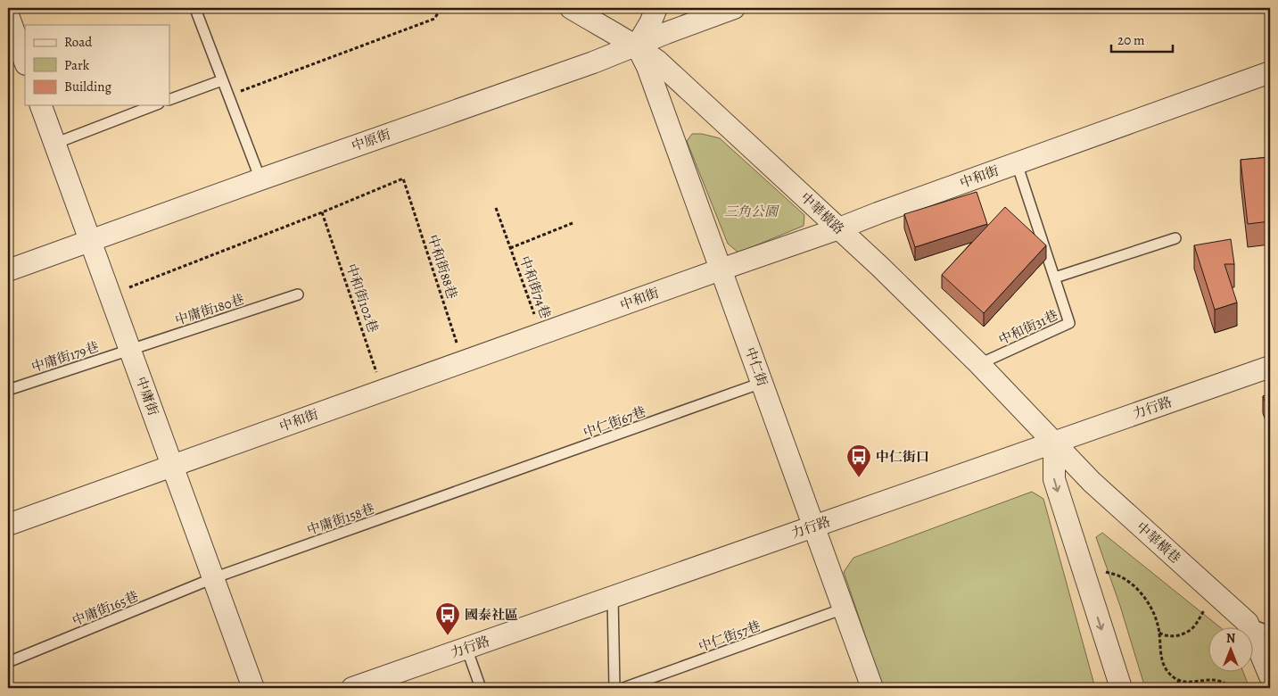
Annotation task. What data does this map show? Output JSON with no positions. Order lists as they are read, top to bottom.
{
  "streets": {
    "street": [
      "中原街",
      "中和街",
      "中華橫路",
      "中仁街",
      "中庸街",
      "力行路",
      "中華橫巷"
    ],
    "lane": [
      "中庸街180巷",
      "中和街31巷",
      "中庸街179巷",
      "中仁街67巷",
      "中庸街158巷",
      "中庸街165巷",
      "中仁街57巷"
    ],
    "path": ["中和街88巷", "中和街74巷", "中和街102巷"]
  },
  "crossings": [
    ["中原街", "中華橫路"],
    ["中原街", "中仁街"],
    ["中原街", "中庸街"],
    ["中和街", "中華橫路"],
    ["中和街", "中和街88巷"],
    ["中和街", "中和街74巷"],
    ["中和街", "中和街102巷"],
    ["中和街", "中和街31巷"],
    ["中和街", "中仁街"],
    ["中和街", "中庸街"],
    ["中華橫路", "中和街31巷"],
    ["中華橫路", "中仁街"],
    ["中華橫路", "力行路"],
    ["中華橫路", "中華橫巷"],
    ["中和街88巷", "中和街102巷"],
    ["中庸街180巷", "中庸街179巷"],
    ["中庸街180巷", "中庸街"],
    ["中庸街179巷", "中庸街"],
    ["中仁街", "力行路"],
    ["中仁街", "中仁街67巷"],
    ["中仁街", "中仁街57巷"],
    ["中庸街", "中庸街158巷"],
    ["中庸街", "中庸街165巷"],
    ["力行路", "中華橫巷"],
    ["中仁街67巷", "中庸街158巷"],
    ["中庸街158巷", "中庸街165巷"]
  ],
  "parks": ["三角公園"],
  "places": {
    "bus stop": ["中仁街口", "國泰社區"]
  },
  "legend": ["Road", "Park", "Building"],
  "scale_bar": "20 m",
  "north": "top"
}
